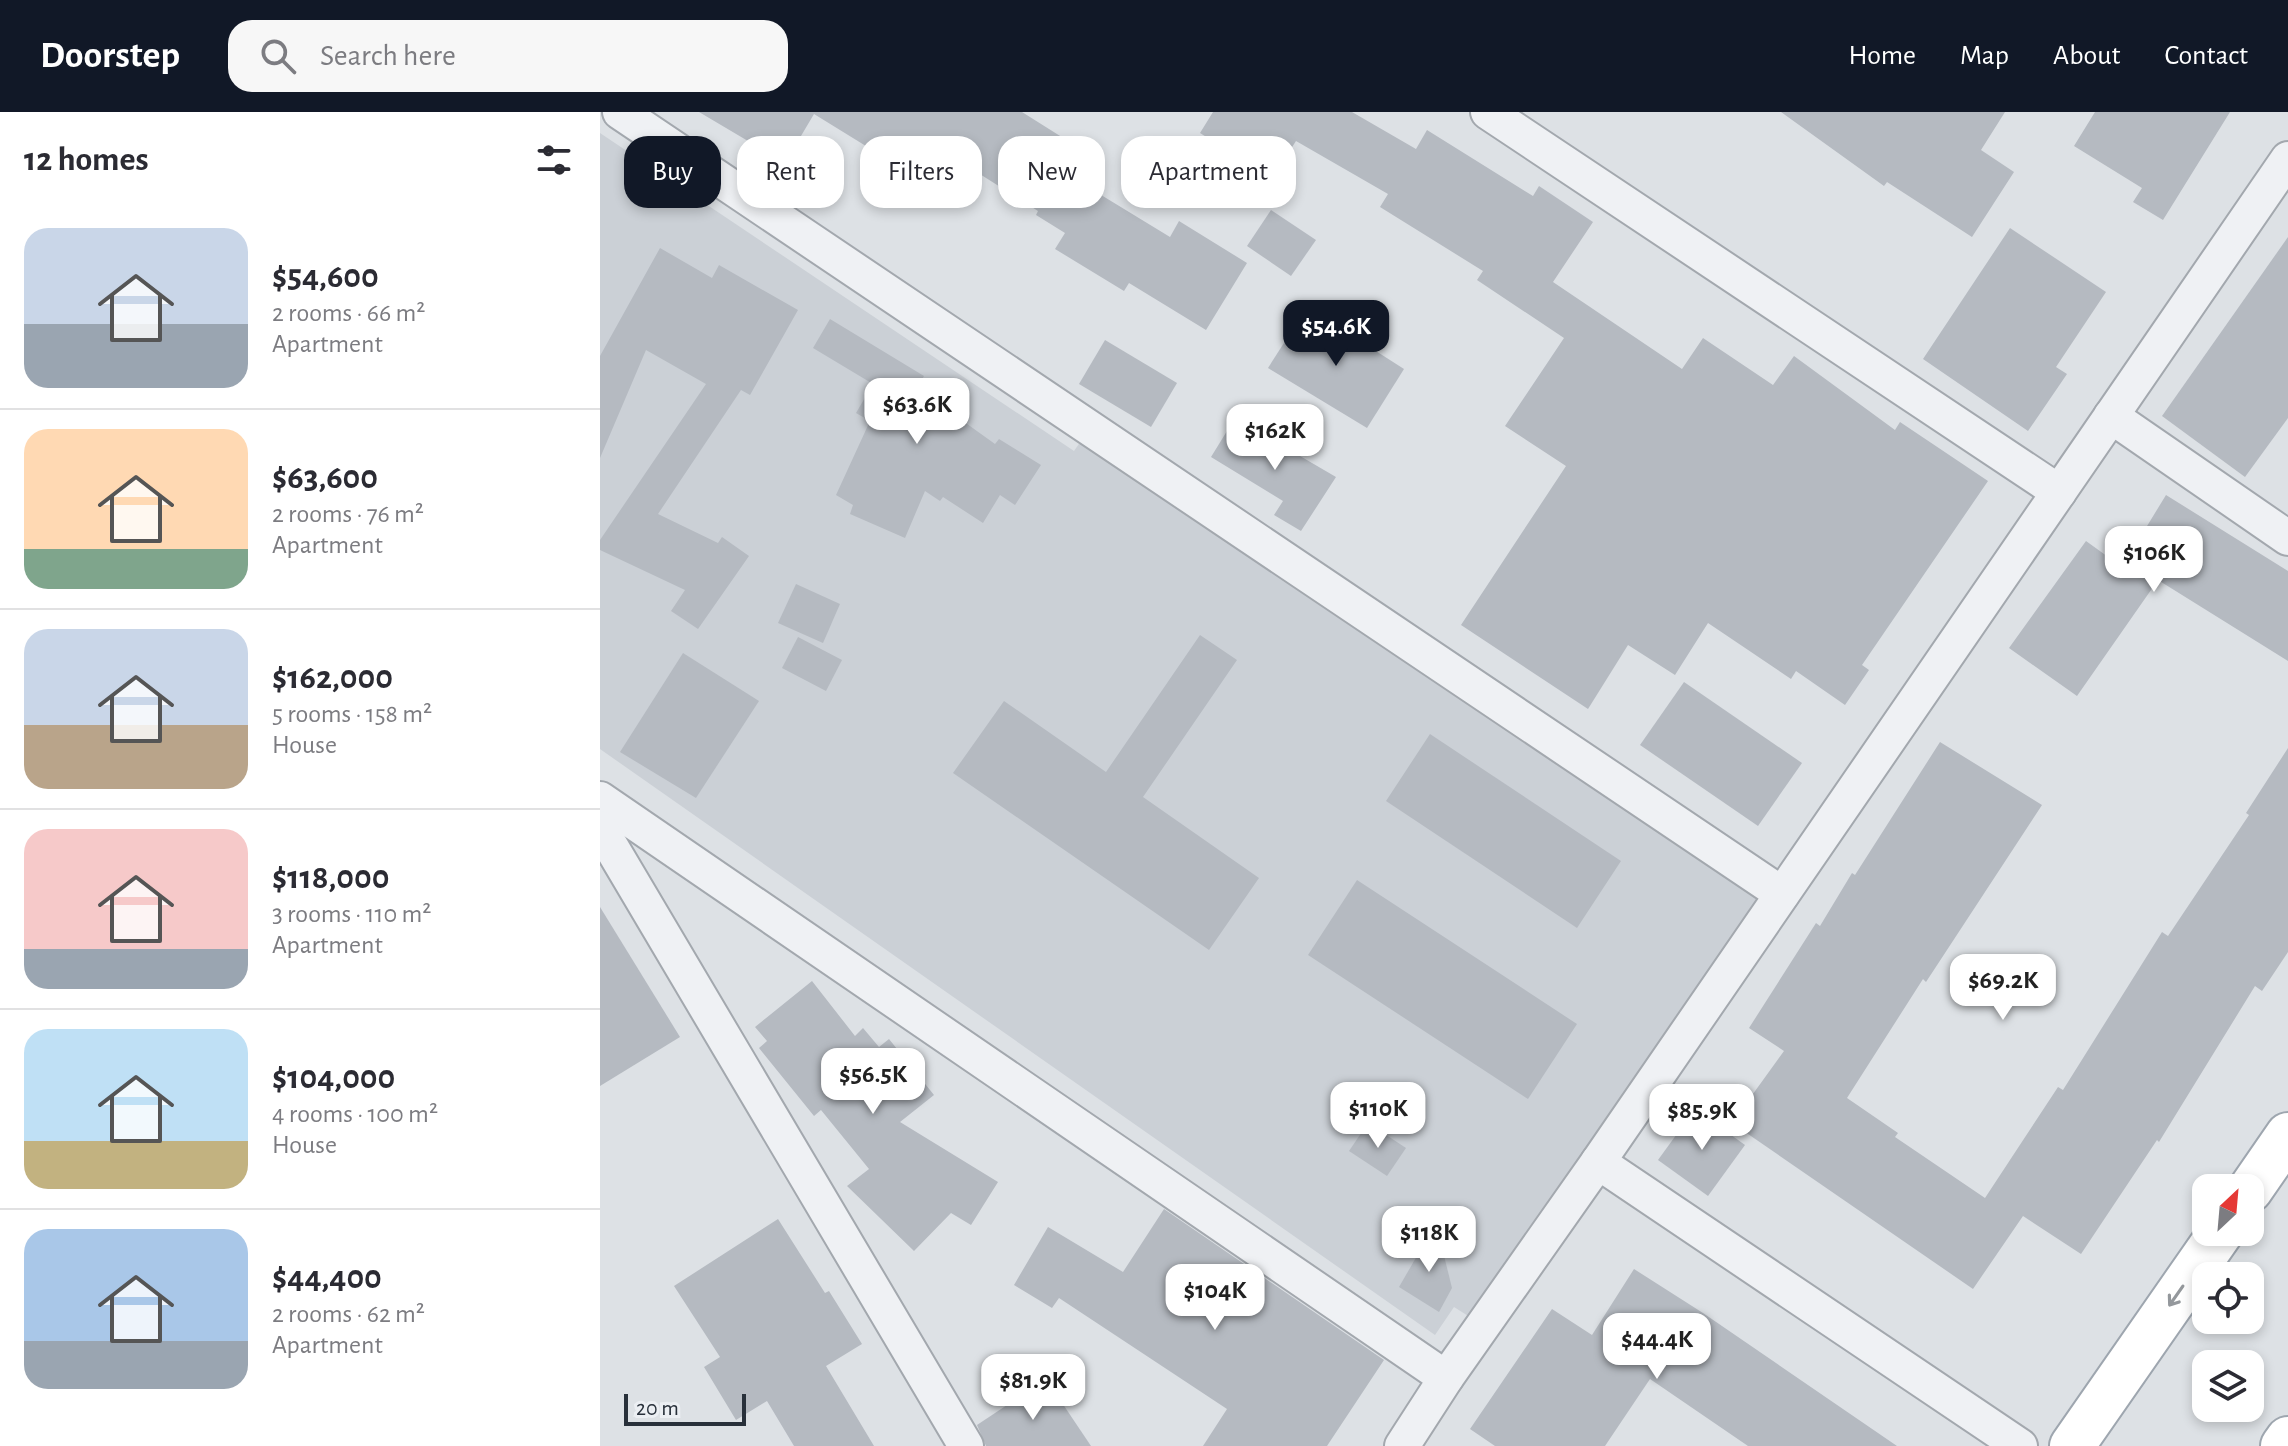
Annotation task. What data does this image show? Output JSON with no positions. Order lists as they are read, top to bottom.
{
  "scale_bar": "20 m",
  "north": "top right",
  "page": {
    "header": "Doorstep",
    "search": "Search here",
    "nav": [
      "Home",
      "Map",
      "About",
      "Contact"
    ],
    "heading": "12 homes",
    "chip": [
      "Buy",
      "Rent",
      "Filters",
      "New",
      "Apartment"
    ],
    "list": [
      {
        "name": "$54,600",
        "note": "2 rooms · 66 m² · Apartment"
      },
      {
        "name": "$63,600",
        "note": "2 rooms · 76 m² · Apartment"
      },
      {
        "name": "$162,000",
        "note": "5 rooms · 158 m² · House"
      },
      {
        "name": "$118,000",
        "note": "3 rooms · 110 m² · Apartment"
      },
      {
        "name": "$104,000",
        "note": "4 rooms · 100 m² · House"
      },
      {
        "name": "$44,400",
        "note": "2 rooms · 62 m² · Apartment"
      }
    ],
    "price": [
      "$54.6K",
      "$63.6K",
      "$162K",
      "$106K",
      "$69.2K",
      "$56.5K",
      "$110K",
      "$85.9K",
      "$118K",
      "$104K",
      "$44.4K",
      "$81.9K"
    ],
    "scale": "20 m"
  }
}
